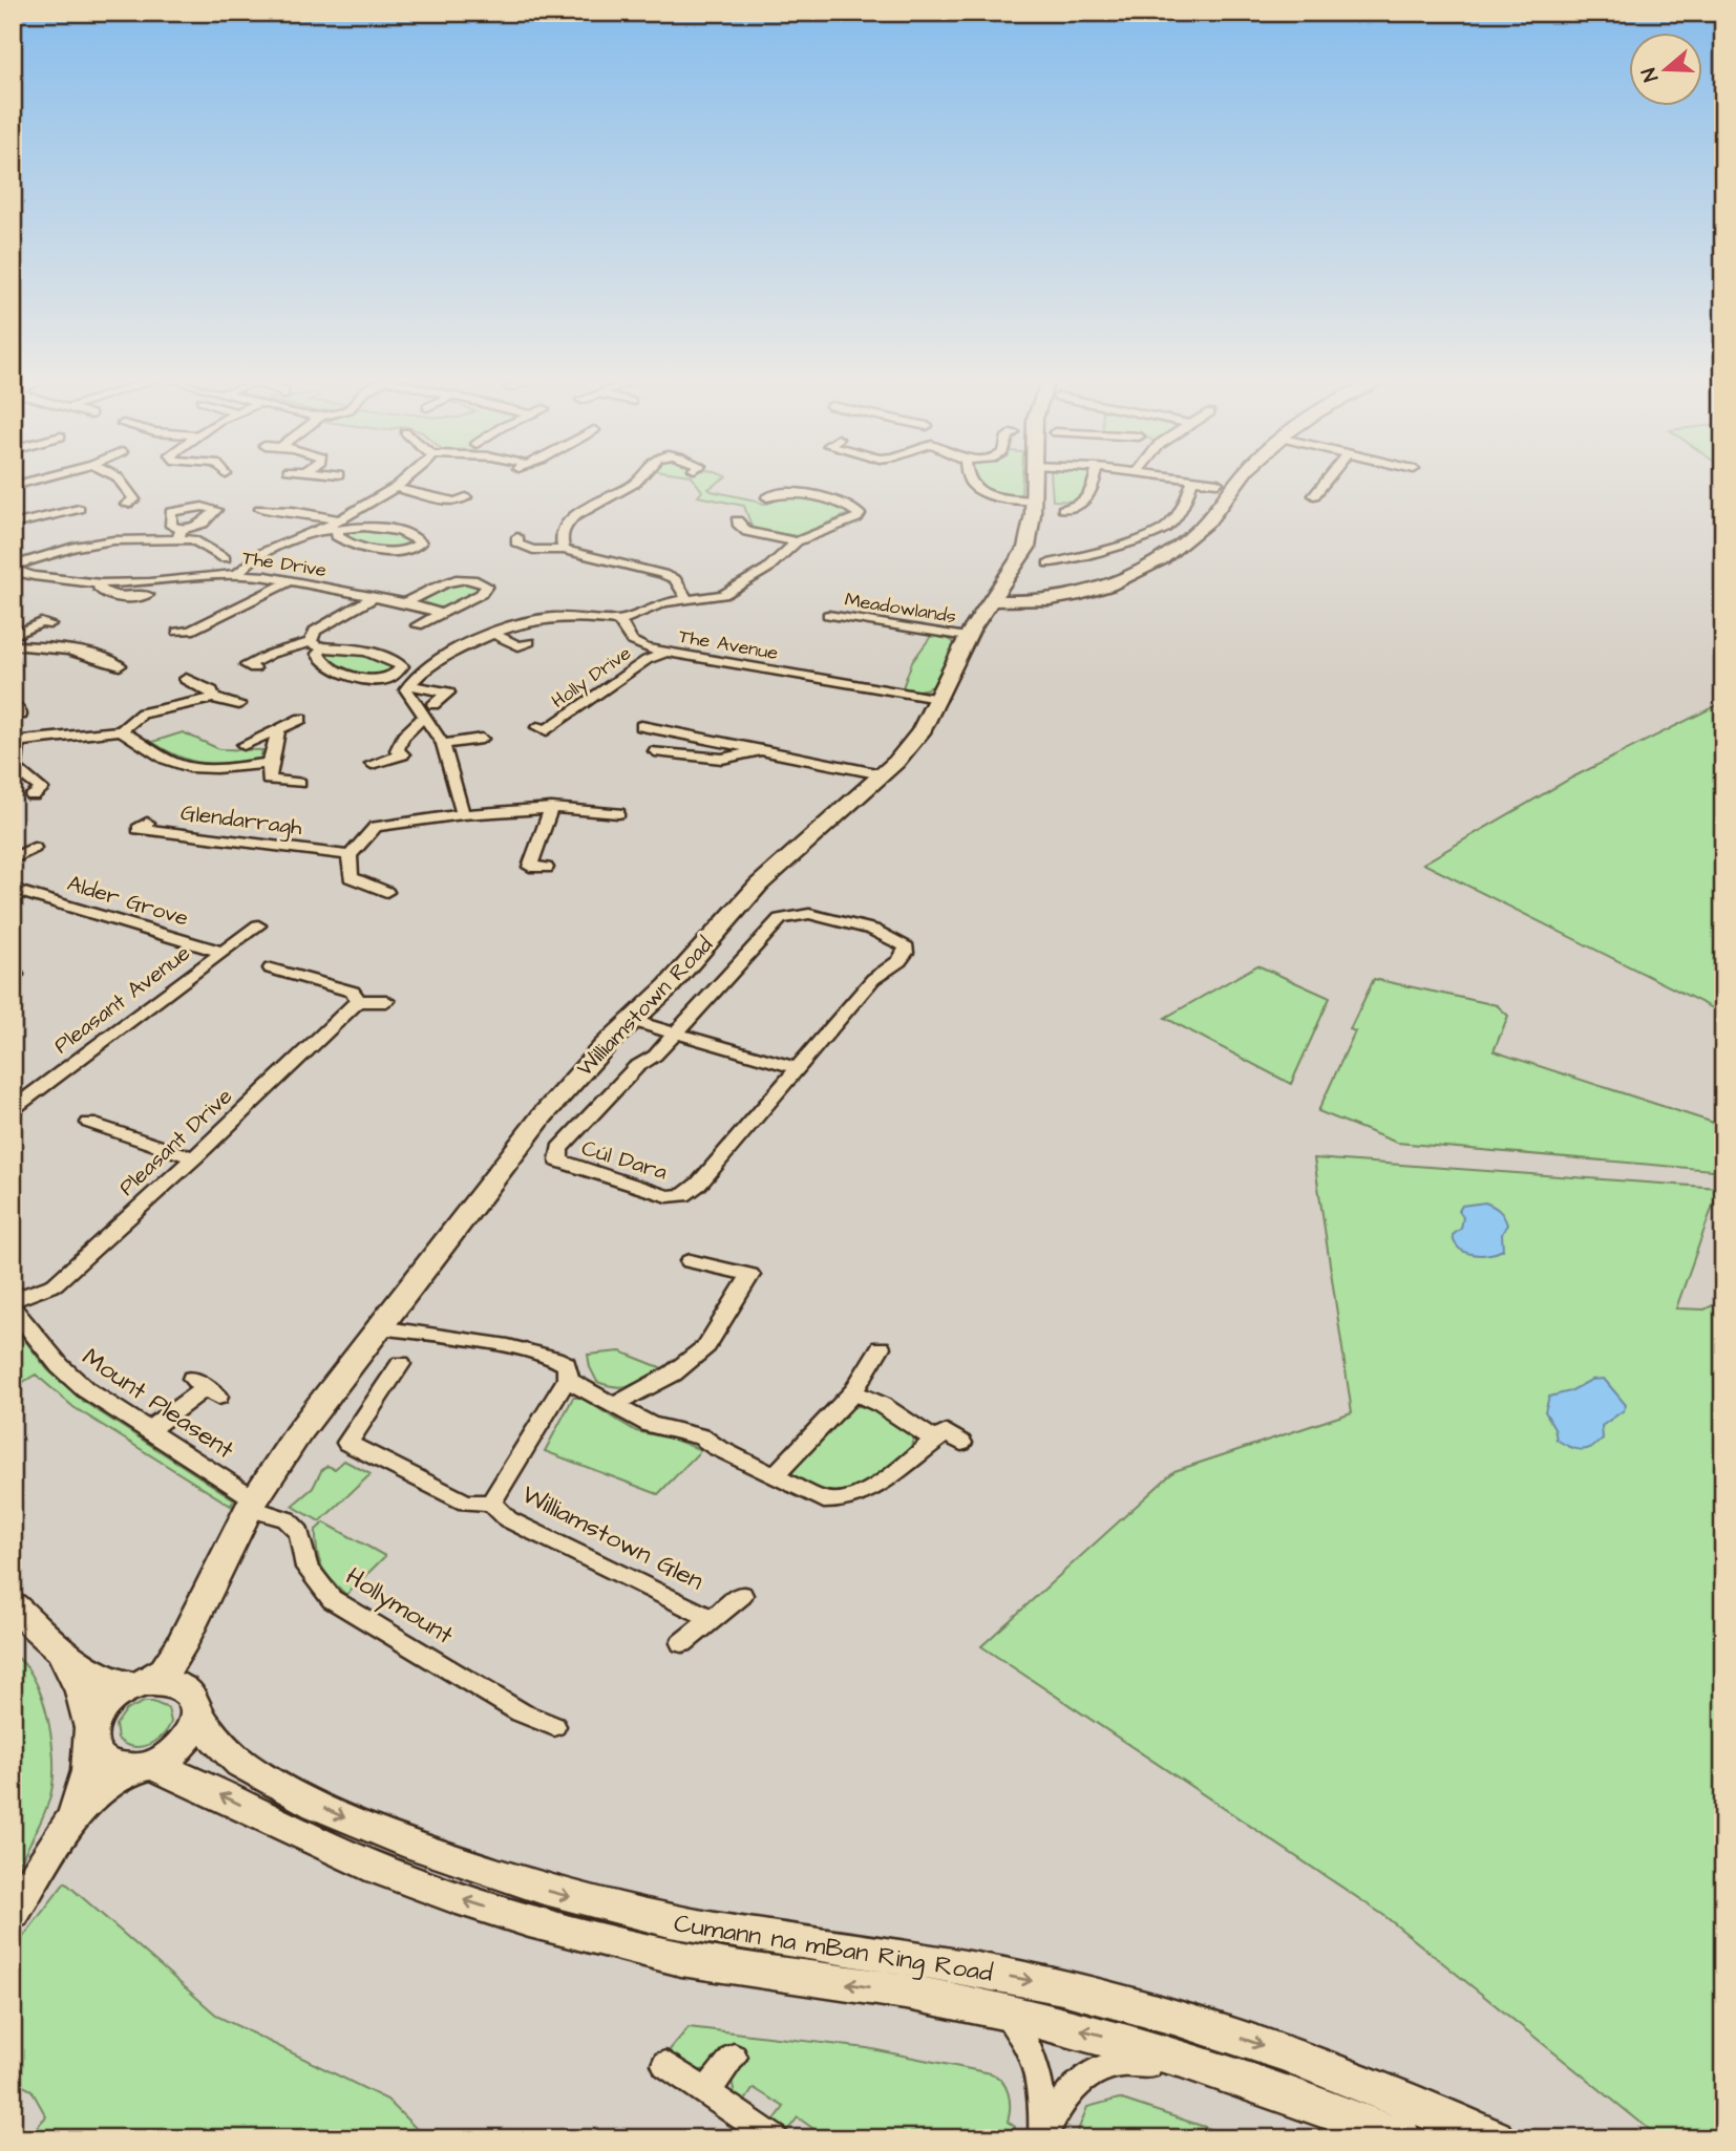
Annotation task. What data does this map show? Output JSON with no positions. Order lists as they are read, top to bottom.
{
  "streets": {
    "main road": ["Cumann na mBan Ring Road"],
    "street": [
      "The Drive",
      "Meadowlands",
      "The Avenue",
      "Holly Drive",
      "Glendarragh",
      "Alder Grove",
      "Pleasant Avenue",
      "Williamstown Road",
      "Pleasant Drive",
      "Cúl Dara",
      "Mount Pleasent",
      "Williamstown Glen",
      "Hollymount"
    ]
  },
  "crossings": [
    ["Meadowlands", "Williamstown Road"],
    ["The Avenue", "Holly Drive"],
    ["The Avenue", "Williamstown Road"],
    ["Alder Grove", "Pleasant Avenue"],
    ["Williamstown Road", "Mount Pleasent"],
    ["Williamstown Road", "Hollymount"],
    ["Williamstown Road", "Cumann na mBan Ring Road"],
    ["Mount Pleasent", "Hollymount"]
  ],
  "north": "left"
}
